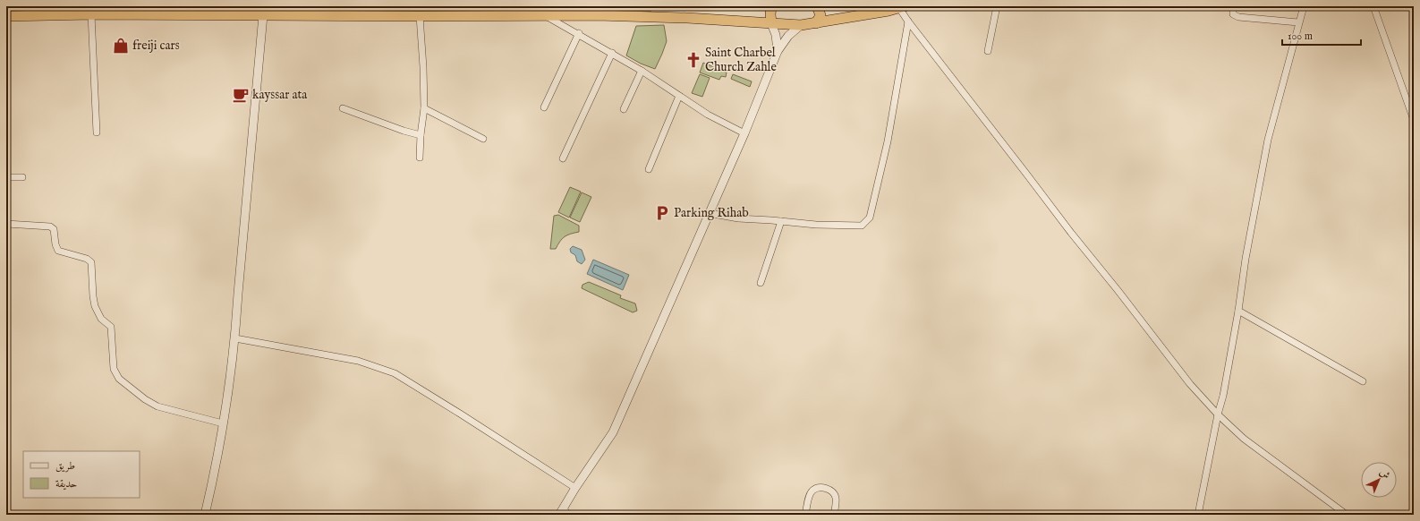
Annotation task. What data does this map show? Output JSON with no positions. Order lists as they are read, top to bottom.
{
  "places": {
    "shop": ["freiji cars"],
    "church": ["Saint Charbel Church Zahle"],
    "cafe": ["kayssar ata"],
    "parking": ["Parking Rihab"]
  },
  "legend": ["طريق", "حديقة"],
  "scale_bar": "100 m",
  "north": "top right"
}
